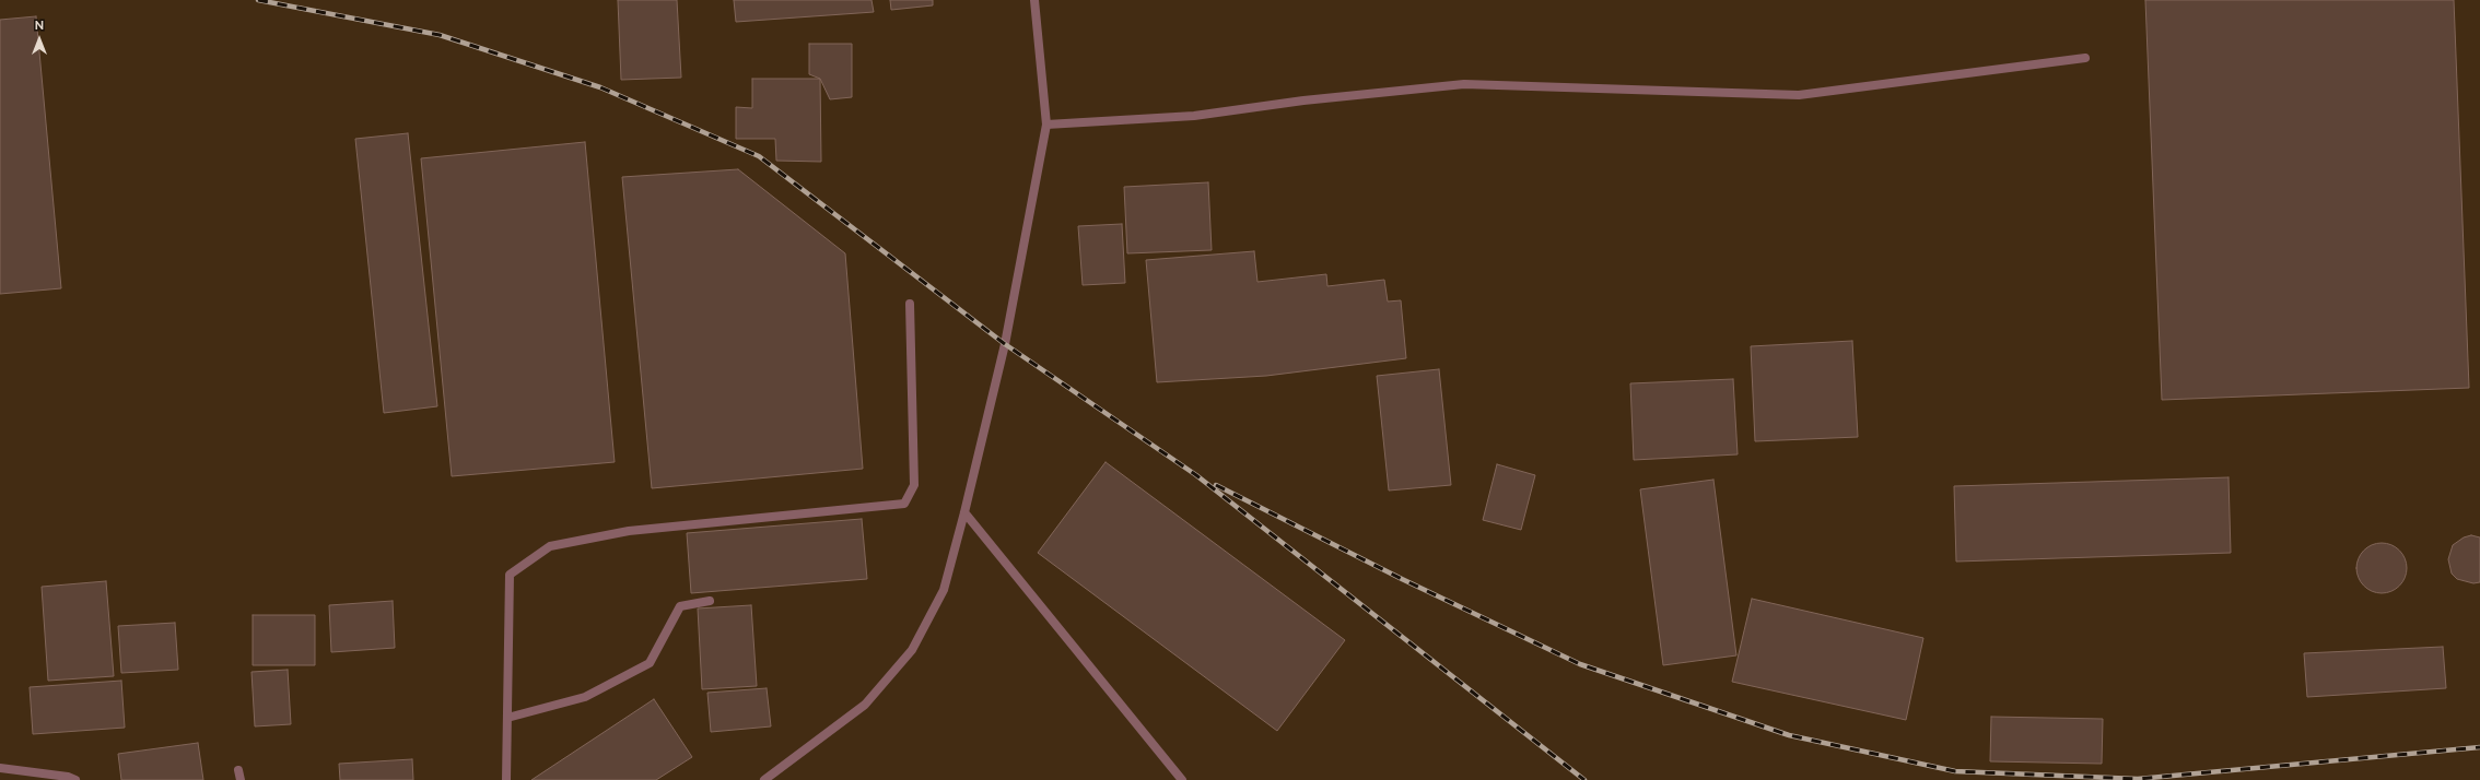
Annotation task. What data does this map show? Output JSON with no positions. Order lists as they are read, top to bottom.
{
  "north": "top"
}
